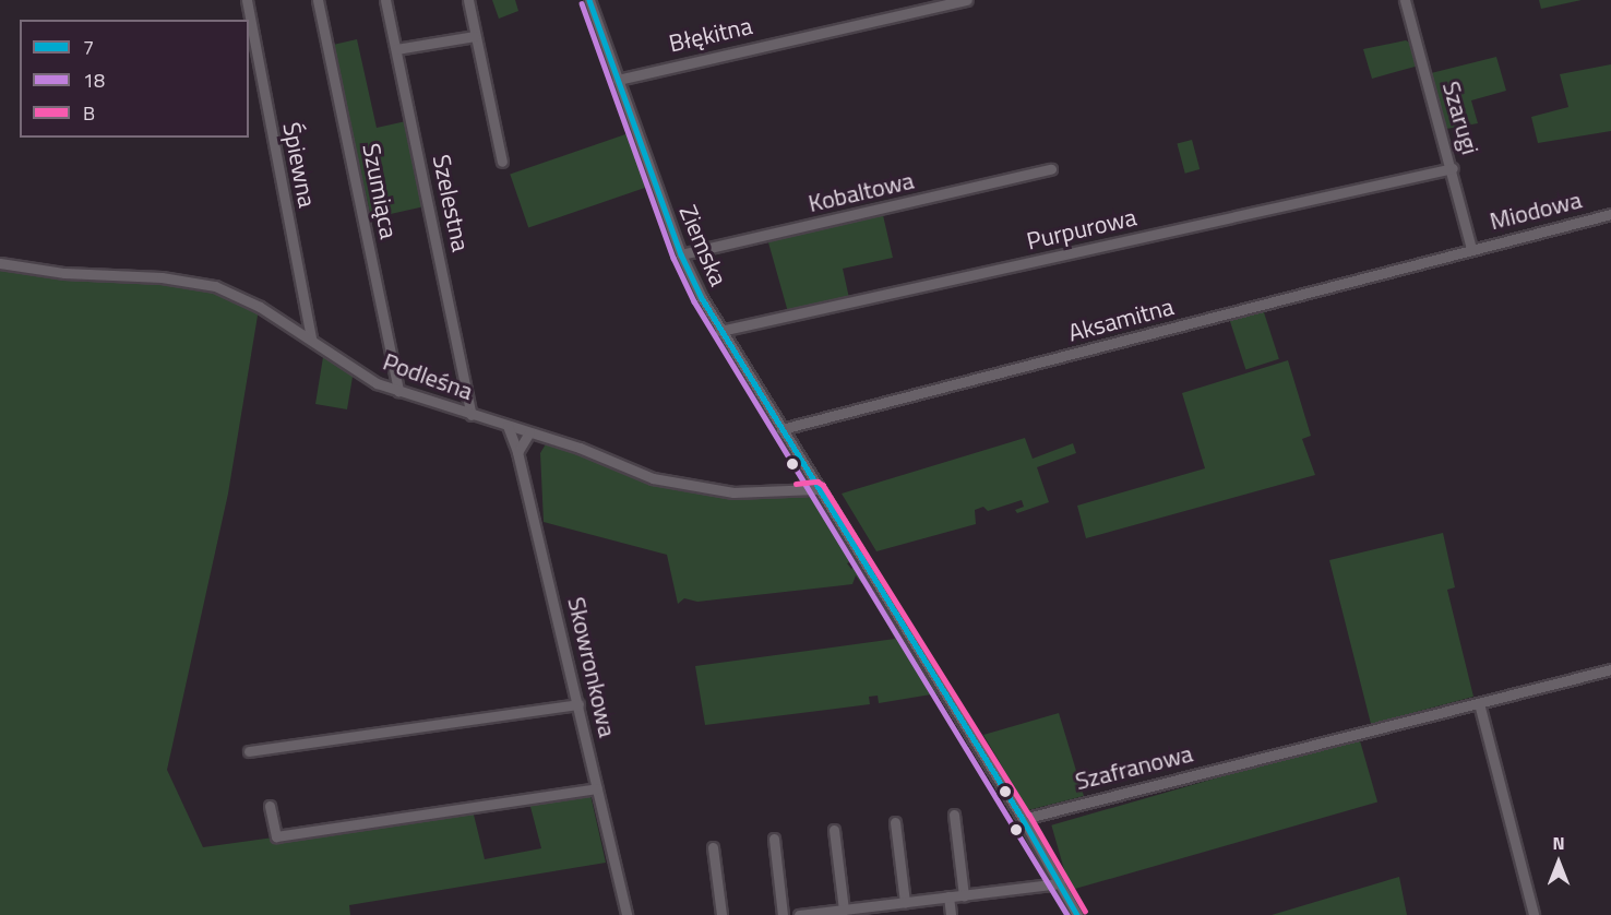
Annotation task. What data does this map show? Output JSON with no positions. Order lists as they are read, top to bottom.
{
  "streets": {
    "street": [
      "Błękitna",
      "Szarugi",
      "Śpiewna",
      "Szumiąca",
      "Kobaltowa",
      "Szelestna",
      "Miodowa",
      "Purpurowa",
      "Ziemska",
      "Aksamitna",
      "Podleśna",
      "Skowronkowa",
      "Szafranowa"
    ]
  },
  "crossings": [
    ["Błękitna", "Ziemska"],
    ["Szarugi", "Miodowa"],
    ["Szarugi", "Purpurowa"],
    ["Szarugi", "Aksamitna"],
    ["Śpiewna", "Podleśna"],
    ["Szumiąca", "Podleśna"],
    ["Kobaltowa", "Ziemska"],
    ["Szelestna", "Podleśna"],
    ["Miodowa", "Aksamitna"],
    ["Purpurowa", "Ziemska"],
    ["Ziemska", "Aksamitna"],
    ["Ziemska", "Podleśna"],
    ["Ziemska", "Szafranowa"],
    ["Podleśna", "Skowronkowa"]
  ],
  "lines": ["transit line 7", "transit line 18", "transit line B"],
  "legend": ["7", "18", "B"],
  "north": "top"
}
